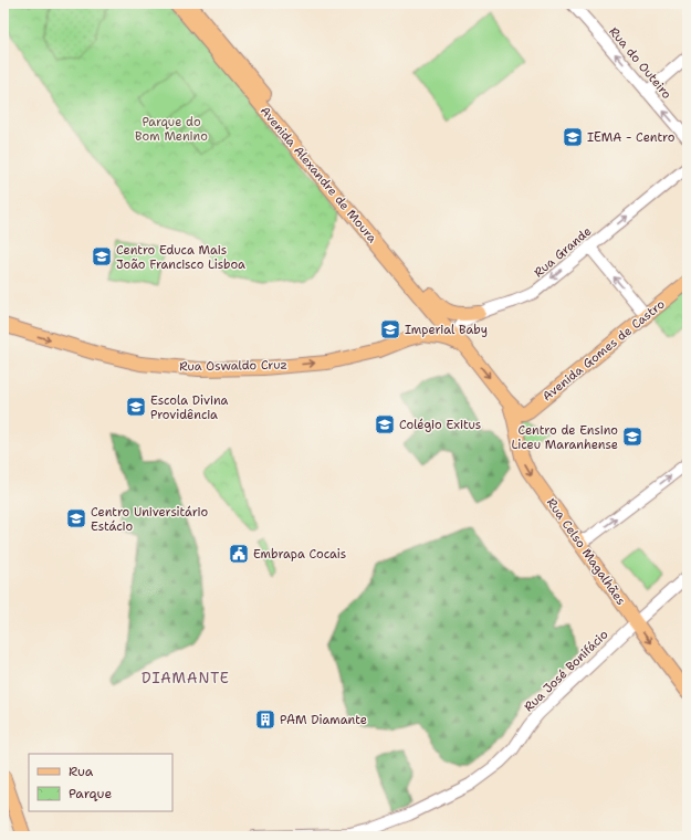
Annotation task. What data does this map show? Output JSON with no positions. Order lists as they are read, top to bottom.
{
  "streets": {
    "main road": [
      "Avenida Alexandre de Moura",
      "Avenida Gomes de Castro",
      "Rua Oswaldo Cruz",
      "Rua Celso Magalhães"
    ],
    "street": ["Rua do Outeiro", "Rua Grande", "Rua José Bonifácio"]
  },
  "crossings": [
    ["Avenida Alexandre de Moura", "Rua Grande"],
    ["Avenida Alexandre de Moura", "Avenida Gomes de Castro"],
    ["Avenida Alexandre de Moura", "Rua Oswaldo Cruz"],
    ["Avenida Alexandre de Moura", "Rua Celso Magalhães"],
    ["Rua Grande", "Rua Oswaldo Cruz"],
    ["Avenida Gomes de Castro", "Rua Celso Magalhães"],
    ["Rua Celso Magalhães", "Rua José Bonifácio"]
  ],
  "one_way": ["Rua do Outeiro", "Rua Oswaldo Cruz", "Rua Celso Magalhães"],
  "districts": ["DIAMANTE"],
  "parks": ["Parque do Bom Menino"],
  "places": {
    "school or university": [
      "IEMA - Centro",
      "Centro Educa Mais João Francisco Lisboa",
      "Imperial Baby",
      "Escola Divina Providência",
      "Colégio Exitus",
      "Centro de Ensino Liceu Maranhense",
      "Centro Universitário Estácio"
    ],
    "public building": ["Embrapa Cocais"],
    "building": ["PAM Diamante"]
  },
  "legend": ["Rua", "Parque"]
}
